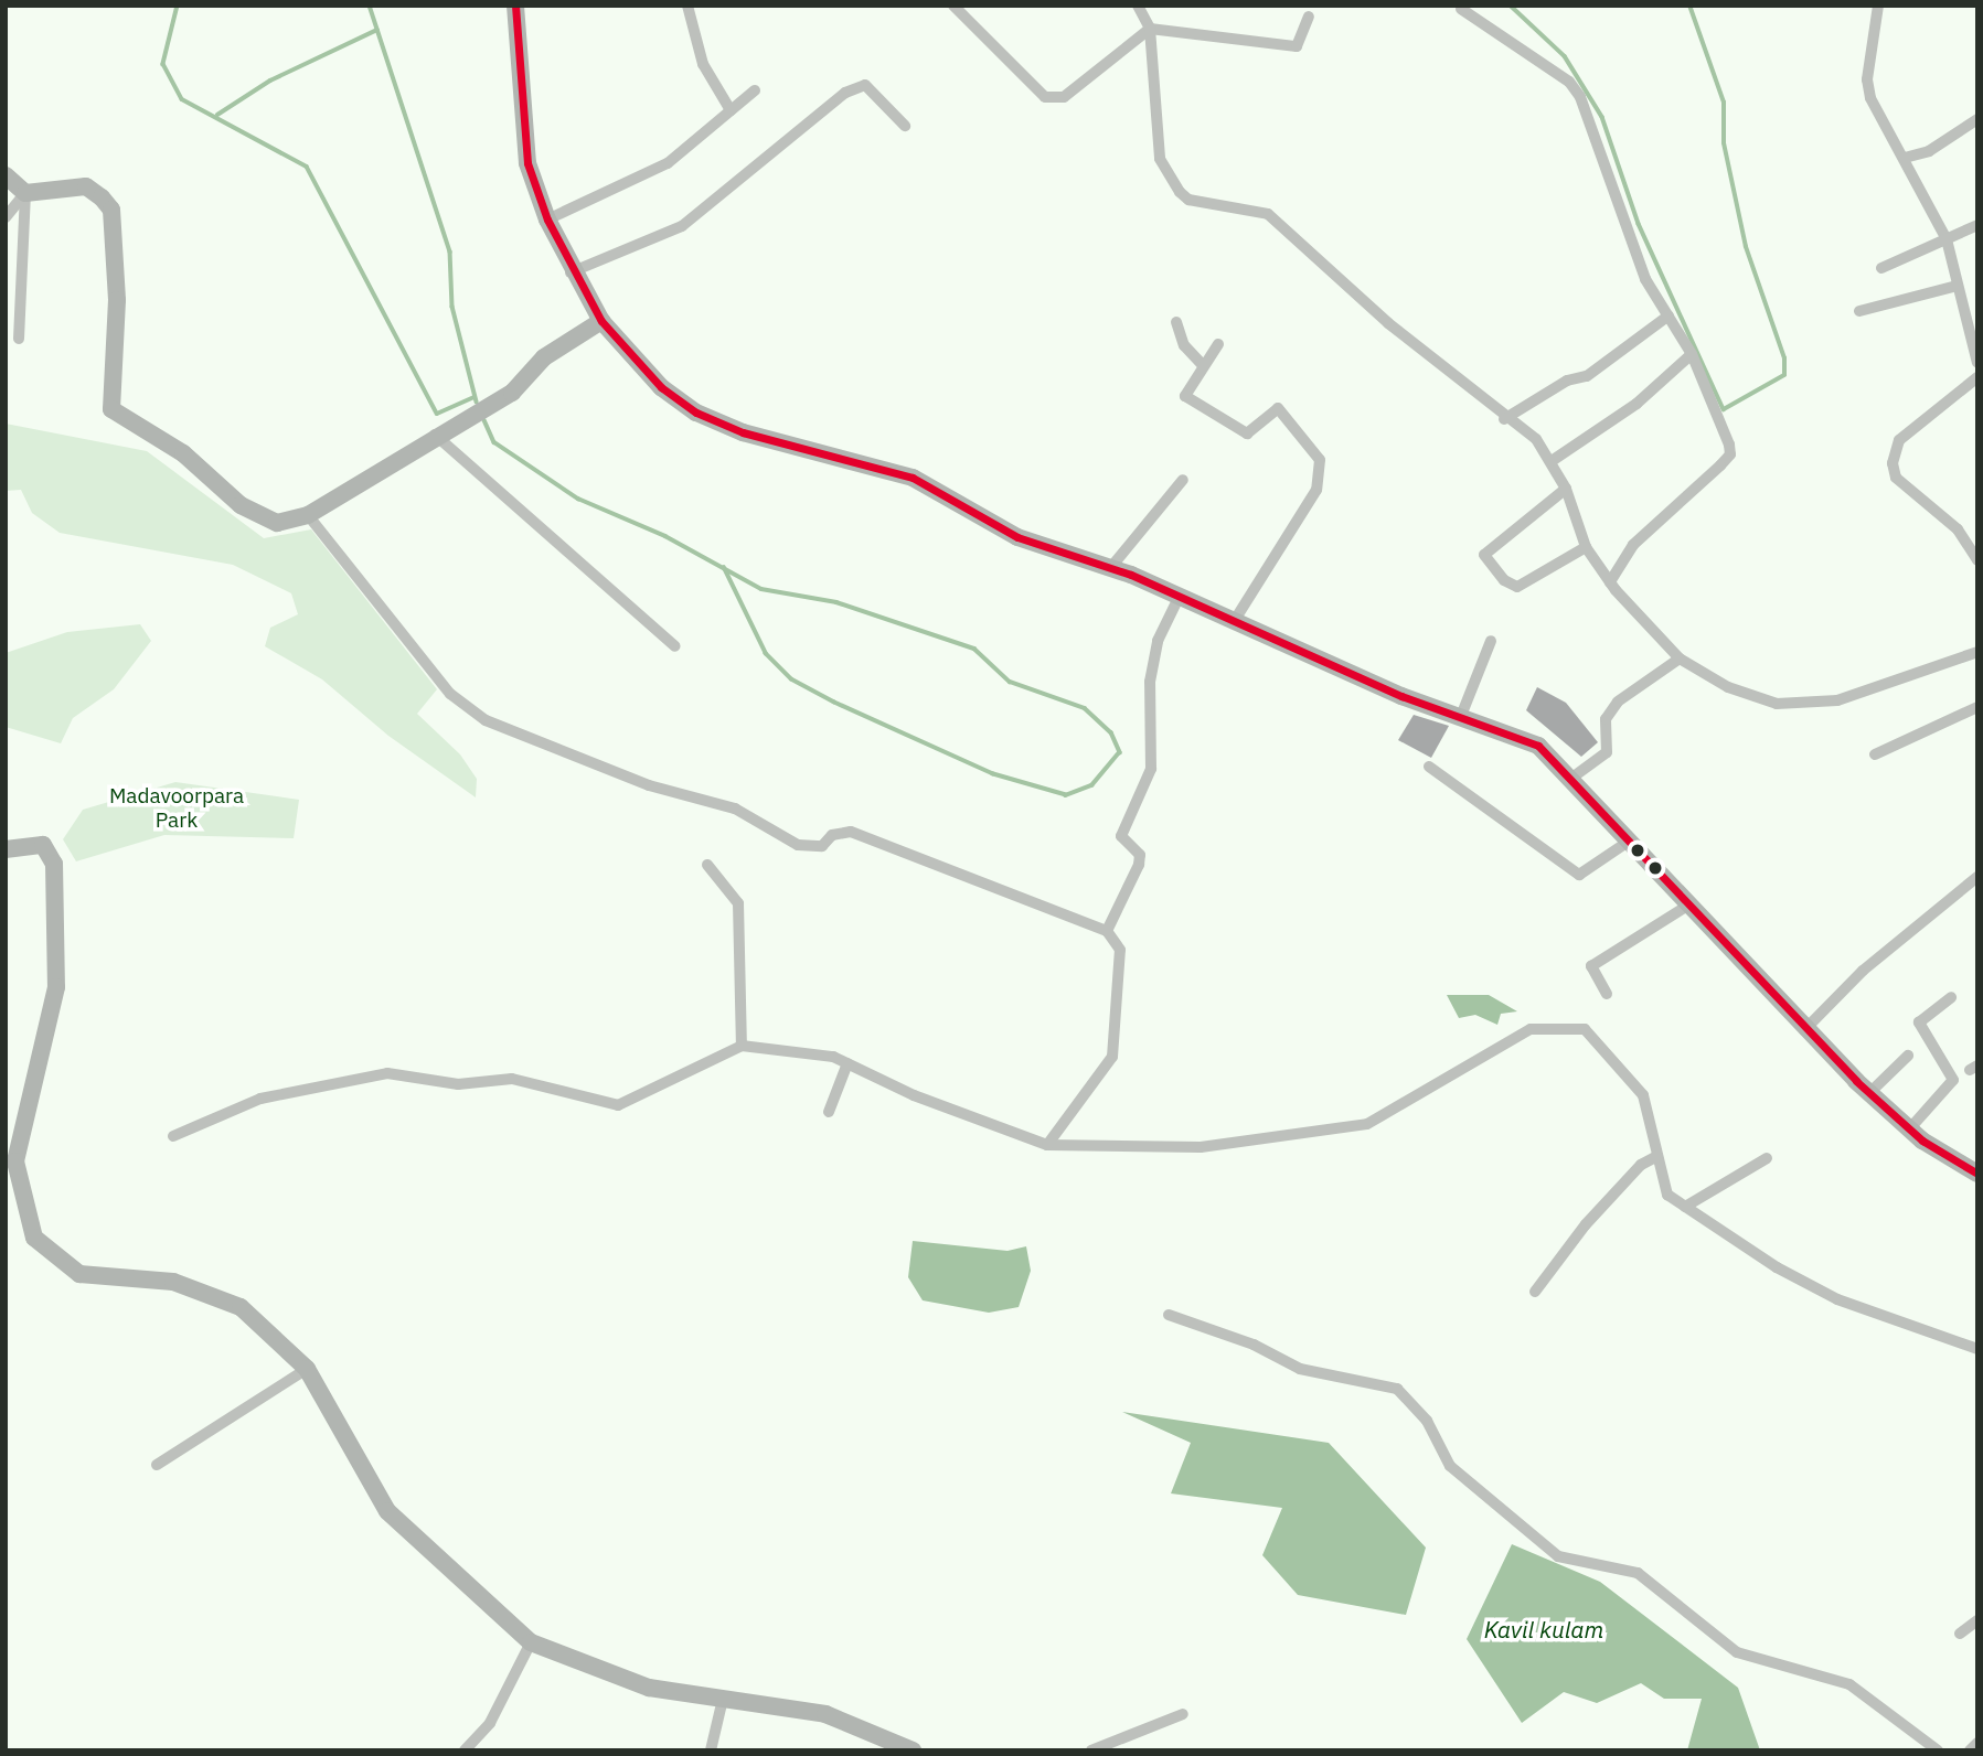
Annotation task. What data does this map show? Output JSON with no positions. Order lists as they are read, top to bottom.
{
  "water": ["Kavil kulam"],
  "parks": ["Madavoorpara Park"]
}
